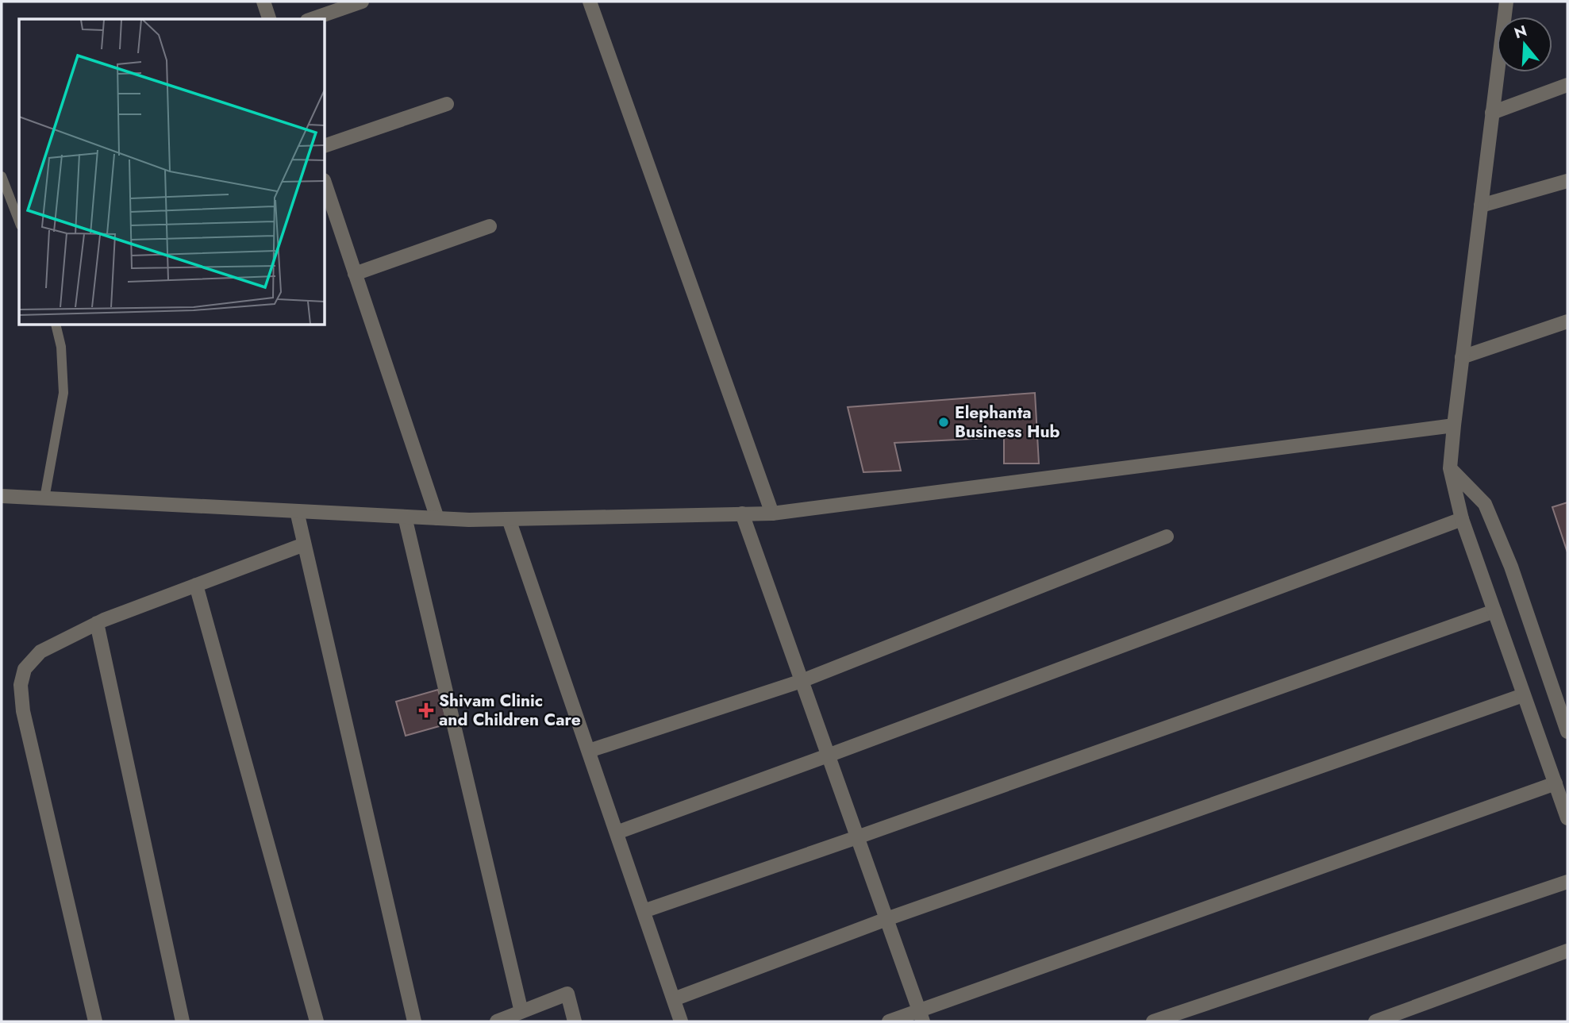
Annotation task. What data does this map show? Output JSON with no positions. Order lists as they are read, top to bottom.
{
  "places": {
    "other": ["Elephanta Business Hub"],
    "health": ["Shivam Clinic and Children Care"]
  },
  "north": "top"
}
